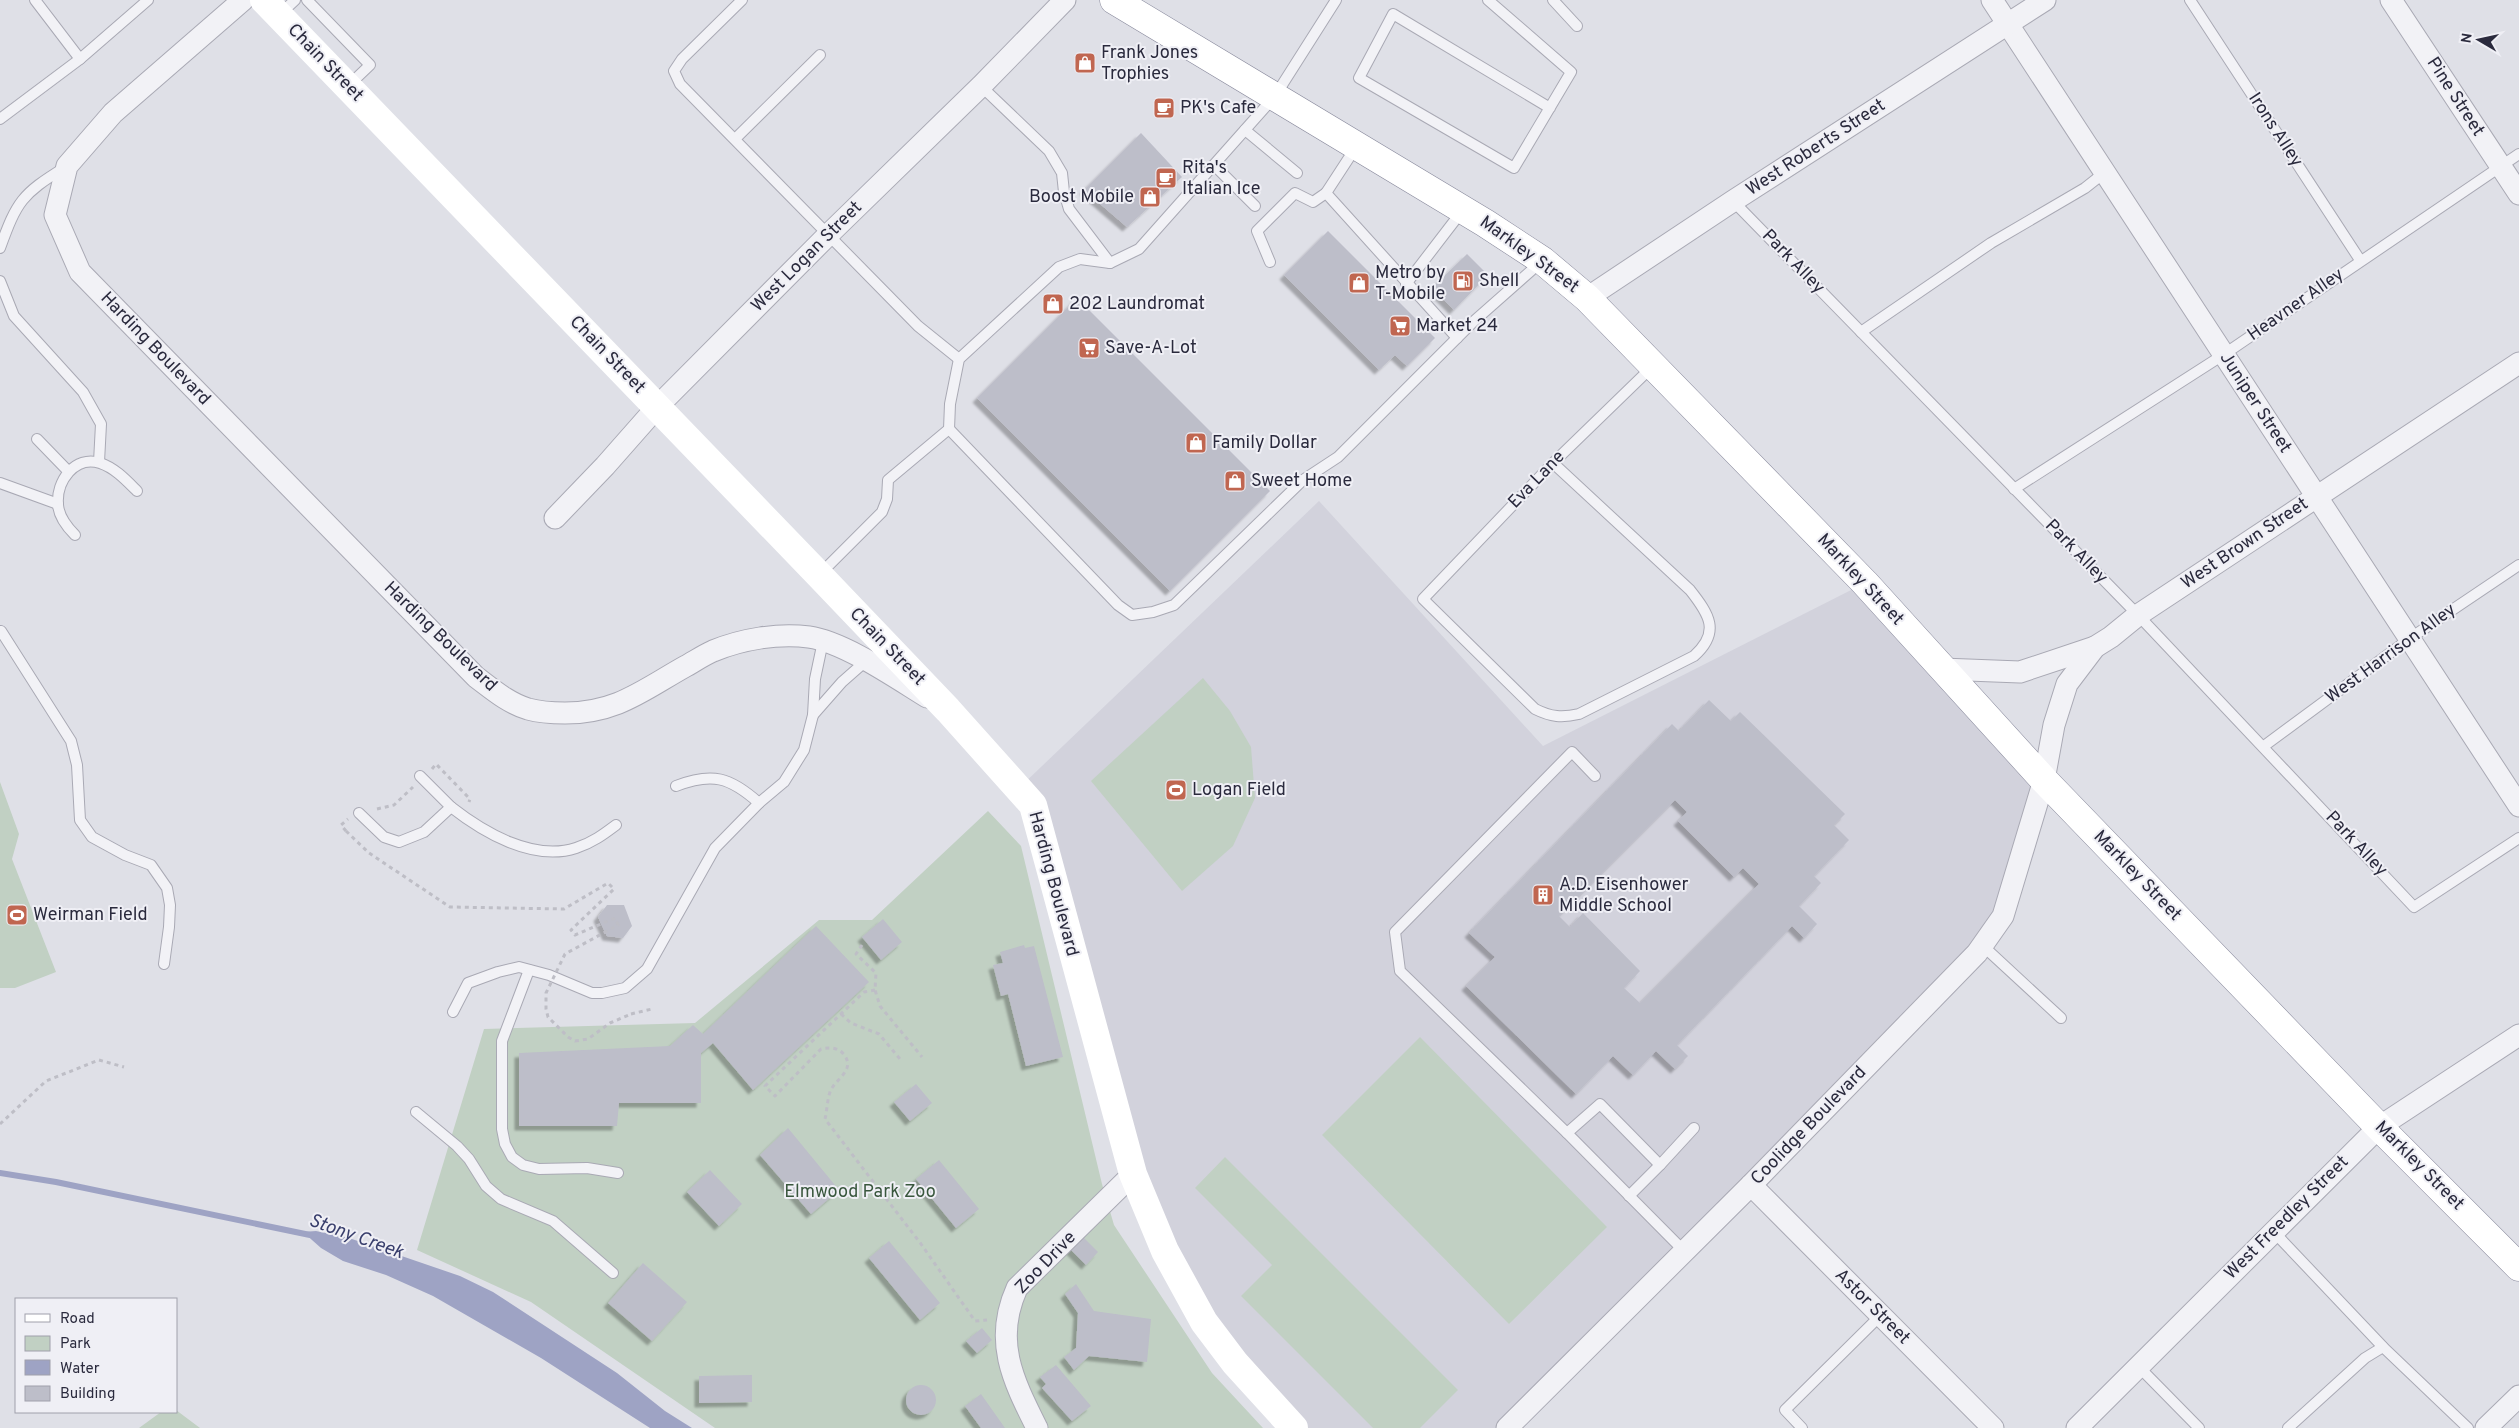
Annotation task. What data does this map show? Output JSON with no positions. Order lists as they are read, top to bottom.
{
  "streets": {
    "main road": ["Chain Street", "Markley Street", "Harding Boulevard"],
    "street": [
      "Pine Street",
      "West Roberts Street",
      "West Logan Street",
      "Juniper Street",
      "West Brown Street",
      "Coolidge Boulevard",
      "West Freedley Street",
      "Zoo Drive",
      "Astor Street"
    ],
    "lane": [
      "Irons Alley",
      "Park Alley",
      "Heavner Alley",
      "Eva Lane",
      "West Harrison Alley"
    ]
  },
  "crossings": [
    ["Chain Street", "West Logan Street"],
    ["Chain Street", "Harding Boulevard"],
    ["Pine Street", "Heavner Alley"],
    ["Irons Alley", "Heavner Alley"],
    ["West Roberts Street", "Markley Street"],
    ["West Roberts Street", "Park Alley"],
    ["West Roberts Street", "Juniper Street"],
    ["Markley Street", "Eva Lane"],
    ["Markley Street", "West Brown Street"],
    ["Markley Street", "Coolidge Boulevard"],
    ["Markley Street", "West Freedley Street"],
    ["Park Alley", "Heavner Alley"],
    ["Park Alley", "West Brown Street"],
    ["Park Alley", "West Harrison Alley"],
    ["Heavner Alley", "Juniper Street"],
    ["Harding Boulevard", "Zoo Drive"],
    ["Juniper Street", "West Brown Street"],
    ["Juniper Street", "West Harrison Alley"],
    ["West Brown Street", "Coolidge Boulevard"],
    ["Coolidge Boulevard", "Astor Street"]
  ],
  "water": ["Stony Creek"],
  "parks": ["Elmwood Park Zoo"],
  "places": {
    "shop": [
      "Frank Jones Trophies",
      "Boost Mobile",
      "Metro by T-Mobile",
      "202 Laundromat",
      "Family Dollar",
      "Sweet Home"
    ],
    "cafe": ["PK's Cafe", "Rita's Italian Ice"],
    "fuel station": ["Shell"],
    "supermarket": ["Market 24", "Save-A-Lot"],
    "sports": ["Logan Field", "Weirman Field"],
    "building": ["A.D. Eisenhower Middle School"]
  },
  "legend": [
    "Road",
    "Park",
    "Water",
    "Building"
  ],
  "north": "left"
}
